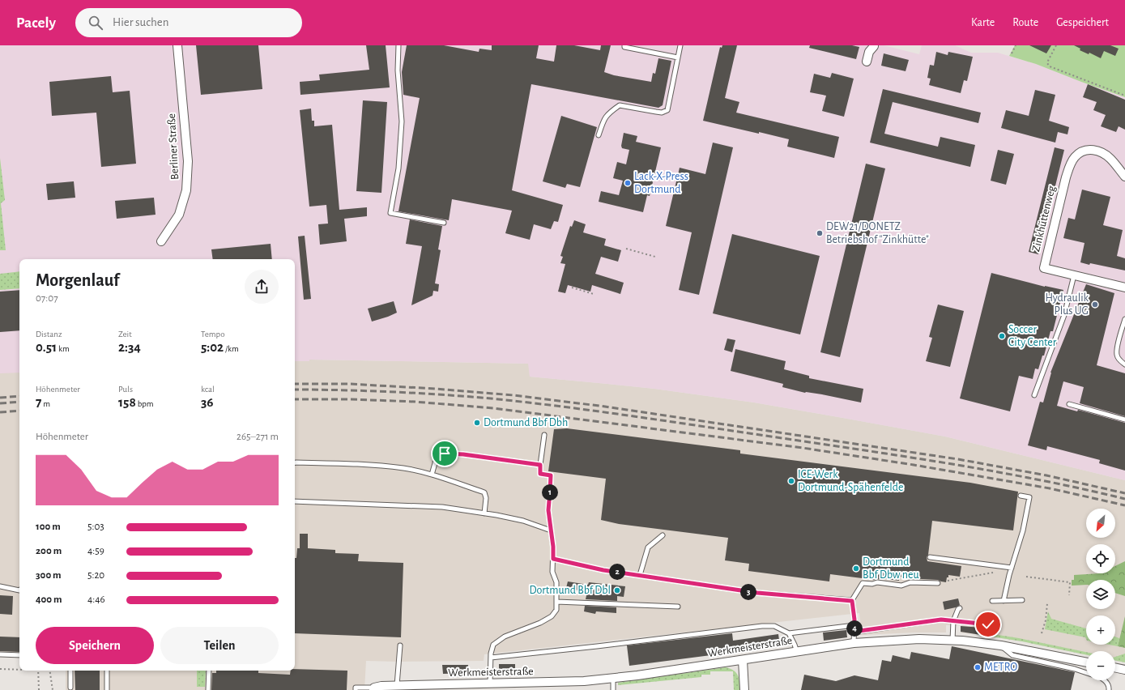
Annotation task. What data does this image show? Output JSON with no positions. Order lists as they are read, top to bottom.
{
  "streets": {
    "street": ["Berliner Straße", "Zinkhüttenweg", "Werkmeisterstraße"]
  },
  "places": [
    "Lack-X-Press Dortmund",
    "DEW21/DONETZ Betriebshof \"Zinkhütte\"",
    "Hydraulik Plus UG",
    "Soccer City Center",
    "Dortmund Bbf Dbh",
    "ICE-Werk Dortmund-Spähenfelde",
    "Dortmund Bbf Dbw neu",
    "Dortmund Bbf Dbl",
    "METRO"
  ],
  "north": "bottom left",
  "page": {
    "header": "Pacely",
    "search": "Hier suchen",
    "nav": ["Karte", "Route", "Gespeichert"],
    "heading": ["Morgenlauf", "07:07"],
    "stats": [
      ["Distanz", "0.51 km"],
      ["Zeit", "2:34"],
      ["Tempo", "5:02 /km"],
      ["Höhenmeter", "7 m"],
      ["Puls", "158 bpm"],
      ["kcal", "36"]
    ],
    "chart": ["Höhenmeter", "265–271 m"],
    "pins": [
      "1",
      "2",
      "3",
      "4"
    ],
    "map_buttons": ["+", "−"],
    "list": [
      {
        "name": "100 m",
        "note": "5:03"
      },
      {
        "name": "200 m",
        "note": "4:59"
      },
      {
        "name": "300 m",
        "note": "5:20"
      },
      {
        "name": "400 m",
        "note": "4:46"
      }
    ],
    "buttons": ["Speichern", "Teilen"]
  }
}
